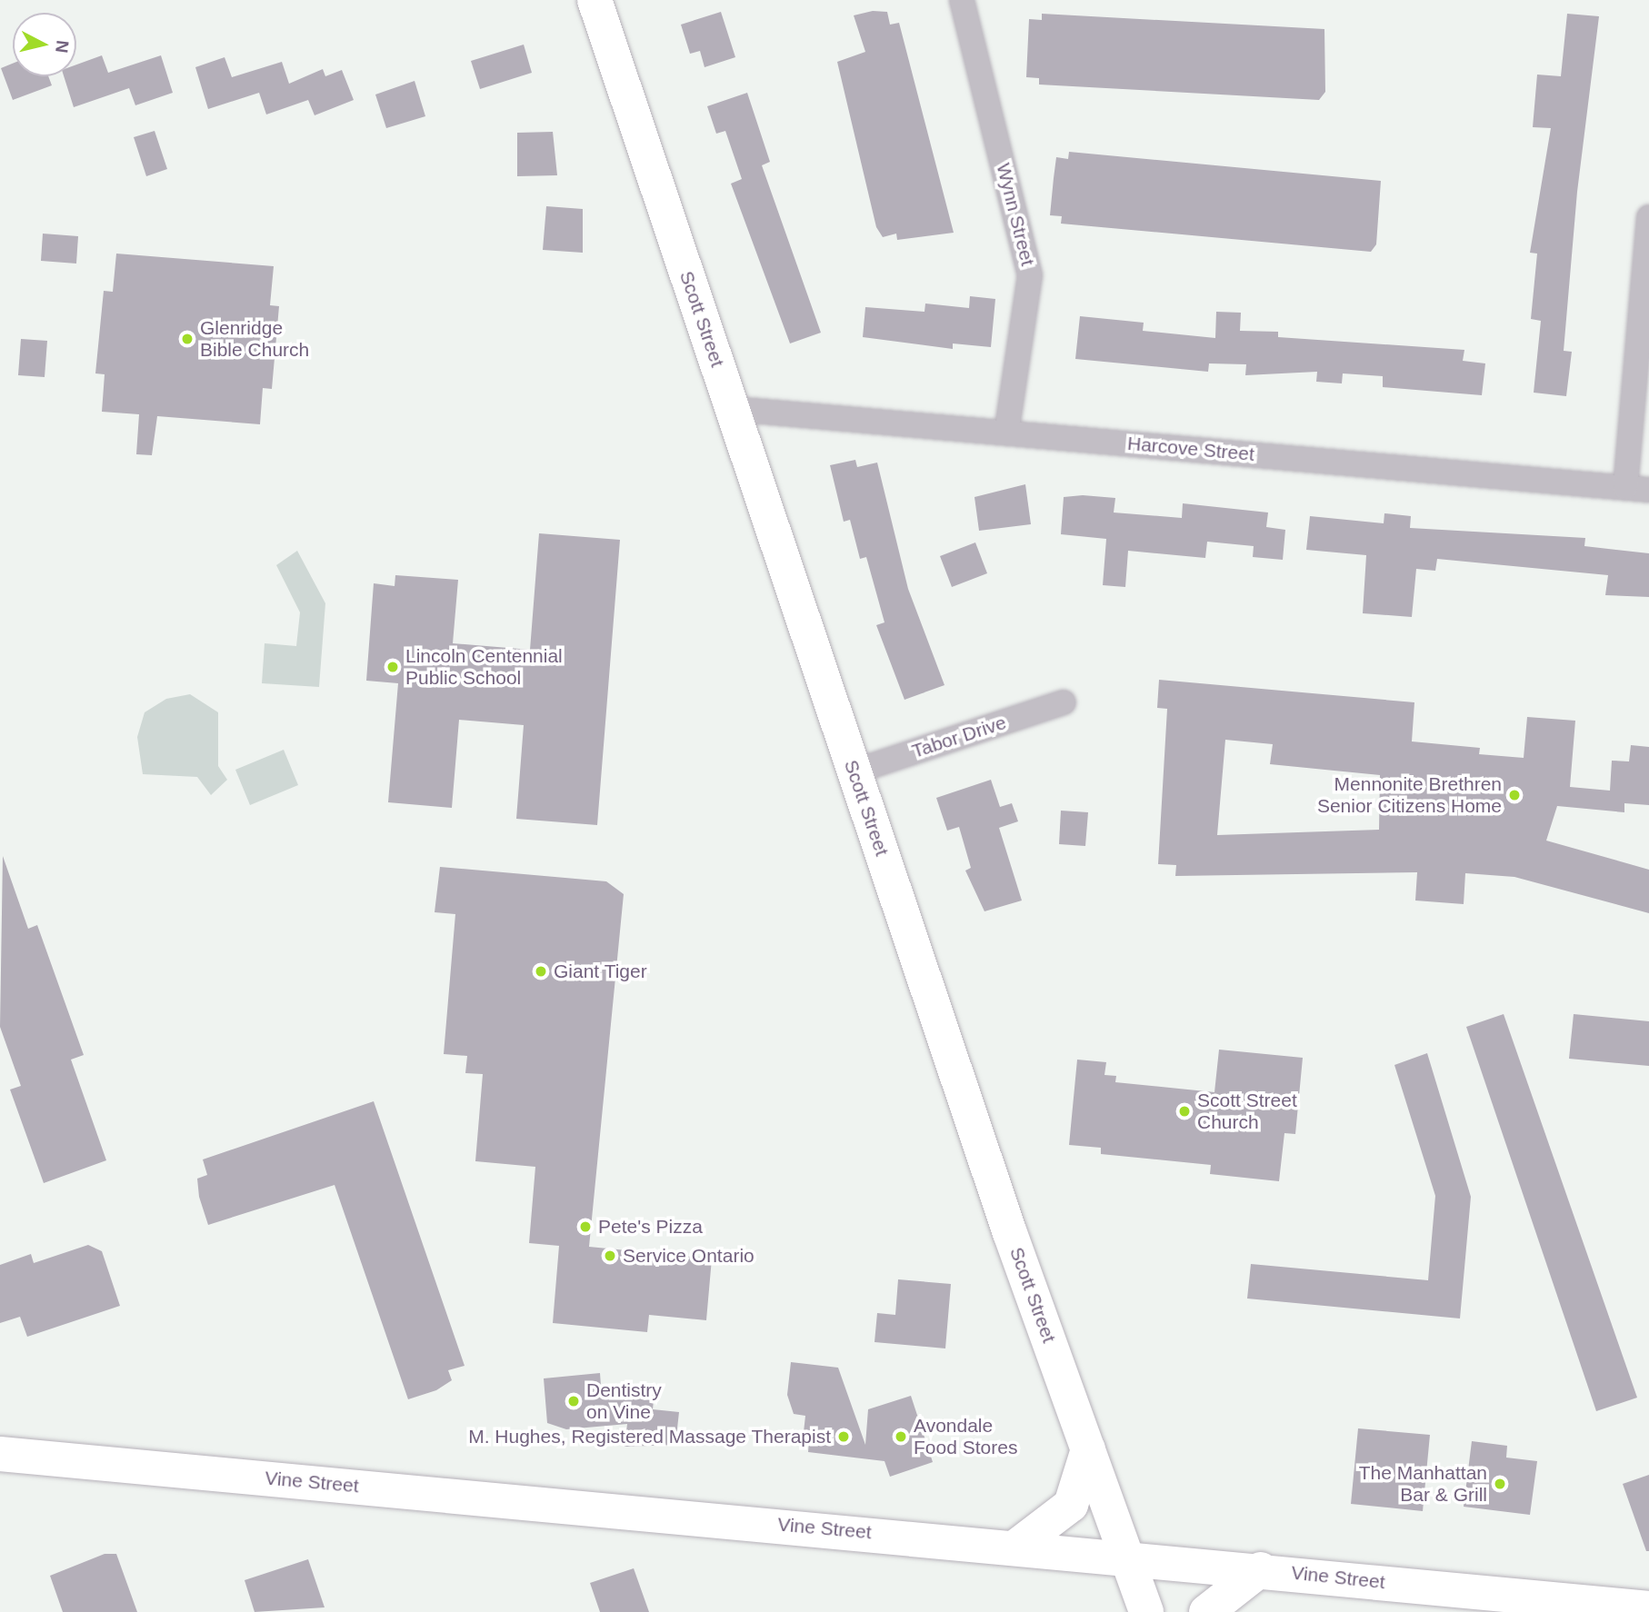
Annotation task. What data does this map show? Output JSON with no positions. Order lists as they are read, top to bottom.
{
  "streets": {
    "main road": ["Scott Street", "Vine Street"],
    "street": ["Wynn Street", "Harcove Street", "Tabor Drive"]
  },
  "crossings": [
    ["Wynn Street", "Harcove Street"],
    ["Scott Street", "Harcove Street"],
    ["Scott Street", "Tabor Drive"],
    ["Scott Street", "Vine Street"]
  ],
  "places": [
    "Glenridge Bible Church",
    "Lincoln Centennial Public School",
    "Mennonite Brethren Senior Citizens Home",
    "Giant Tiger",
    "Scott Street Church",
    "Pete's Pizza",
    "Service Ontario",
    "Dentistry on Vine",
    "M. Hughes, Registered Massage Therapist",
    "Avondale Food Stores",
    "The Manhattan Bar & Grill"
  ],
  "north": "right"
}
